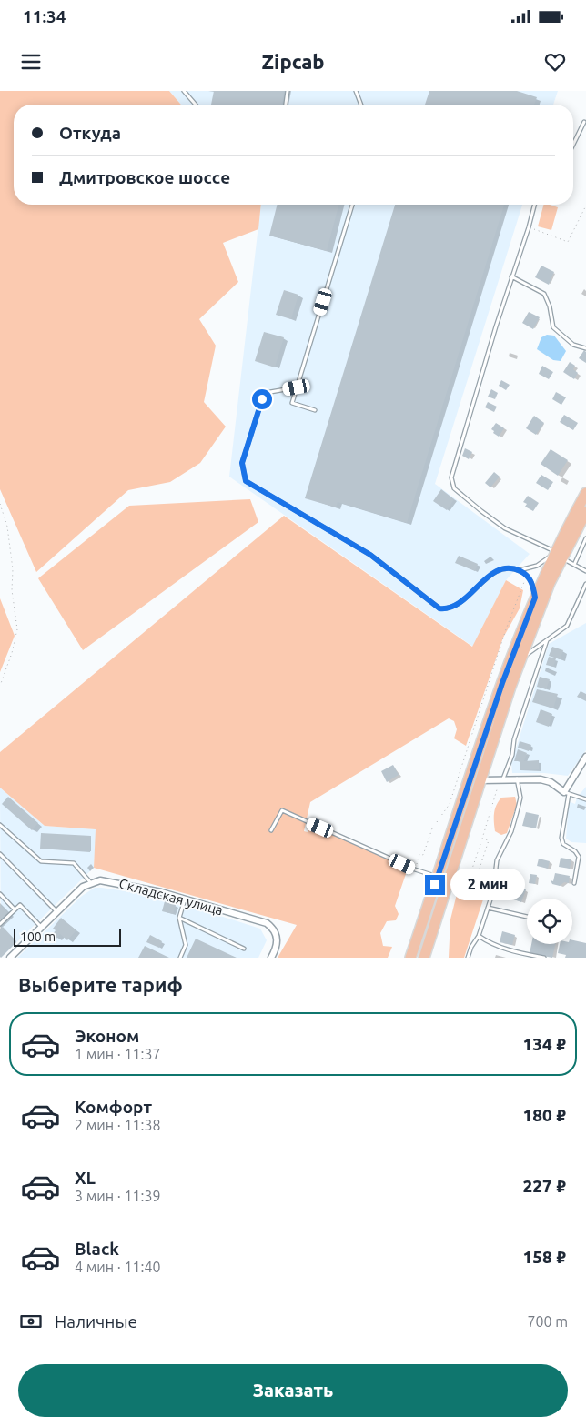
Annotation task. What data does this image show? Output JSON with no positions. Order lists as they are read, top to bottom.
{
  "streets": {
    "street": ["Складская улица"]
  },
  "scale_bar": "100 m",
  "page": {
    "status": "11:34",
    "header": "Zipcab",
    "banner": ["Откуда", "Дмитровское шоссе"],
    "bubble": "2 мин",
    "scale": "100 m",
    "heading": "Выберите тариф",
    "list": [
      {
        "name": "Эконом",
        "note": "1 мин · 11:37",
        "value": "134 ₽"
      },
      {
        "name": "Комфорт",
        "note": "2 мин · 11:38",
        "value": "180 ₽"
      },
      {
        "name": "XL",
        "note": "3 мин · 11:39",
        "value": "227 ₽"
      },
      {
        "name": "Black",
        "note": "4 мин · 11:40",
        "value": "158 ₽"
      }
    ],
    "pay": ["Наличные", "700 m"],
    "buttons": "Заказать"
  }
}
